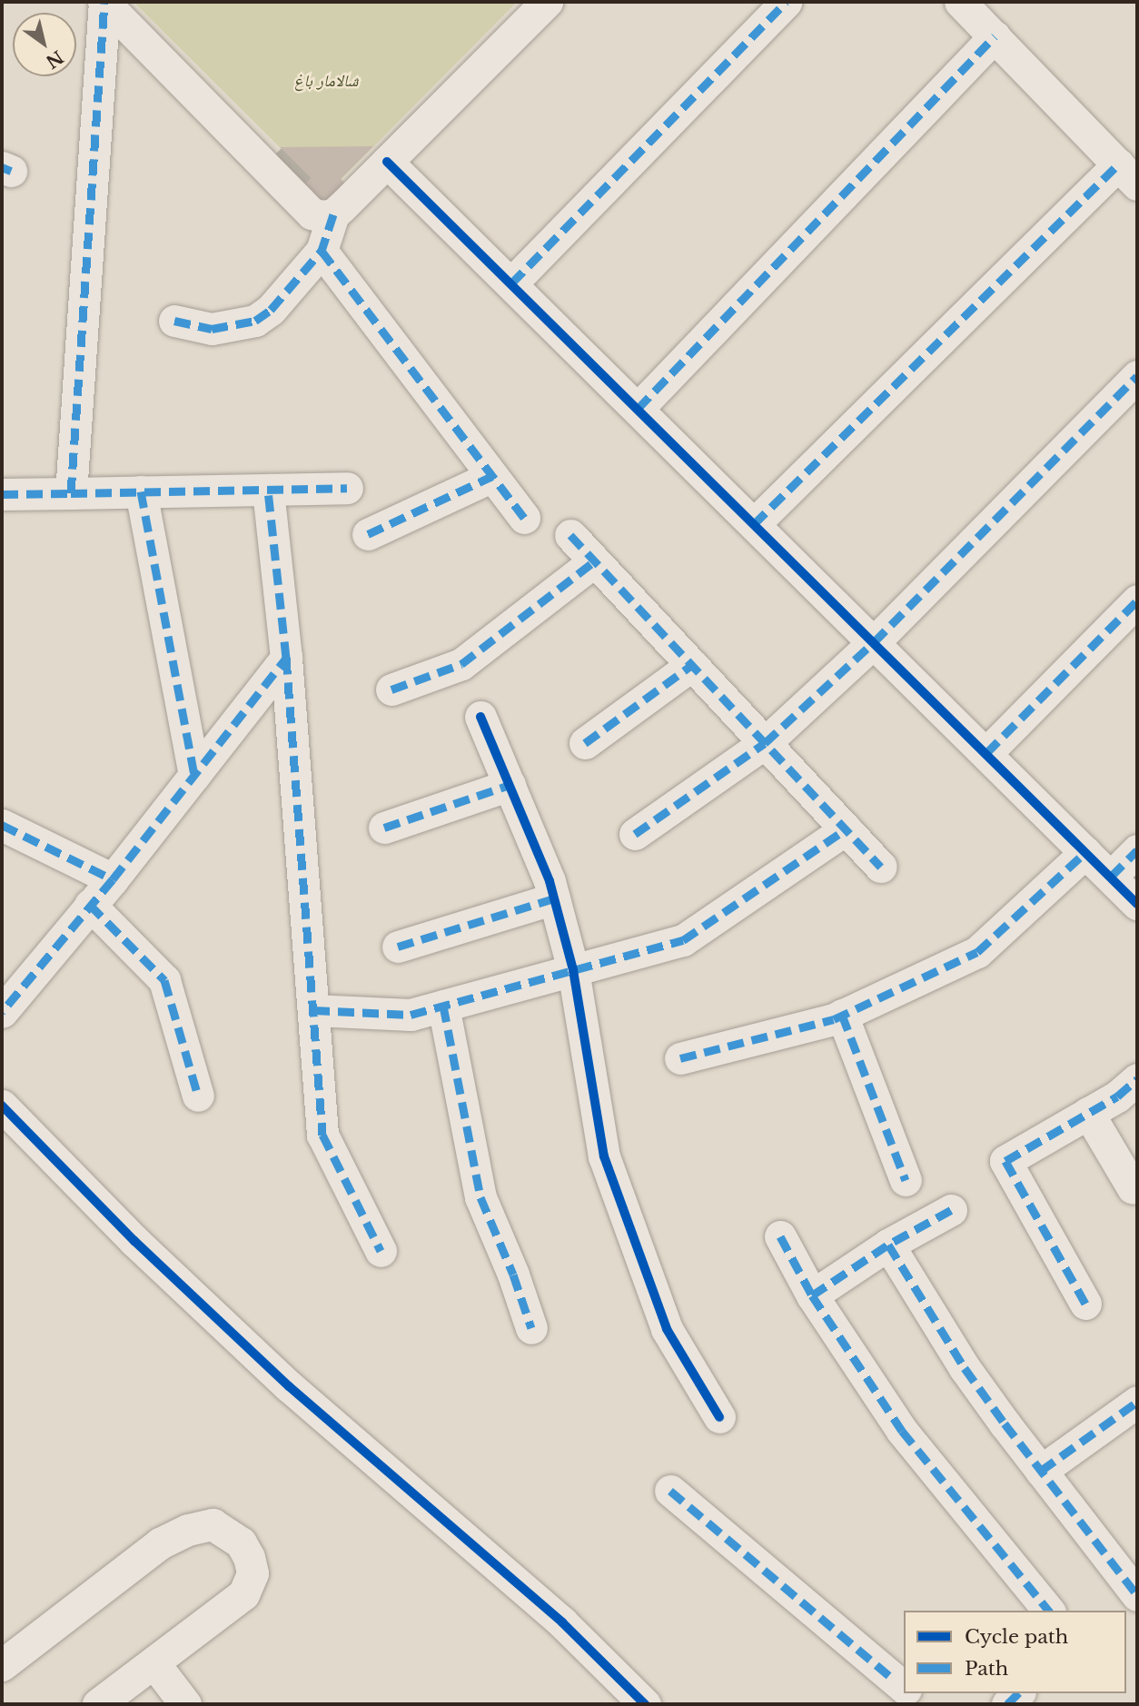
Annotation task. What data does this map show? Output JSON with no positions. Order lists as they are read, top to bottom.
{
  "parks": ["شالامار باغ"],
  "legend": ["Cycle path", "Path"],
  "north": "bottom right"
}
